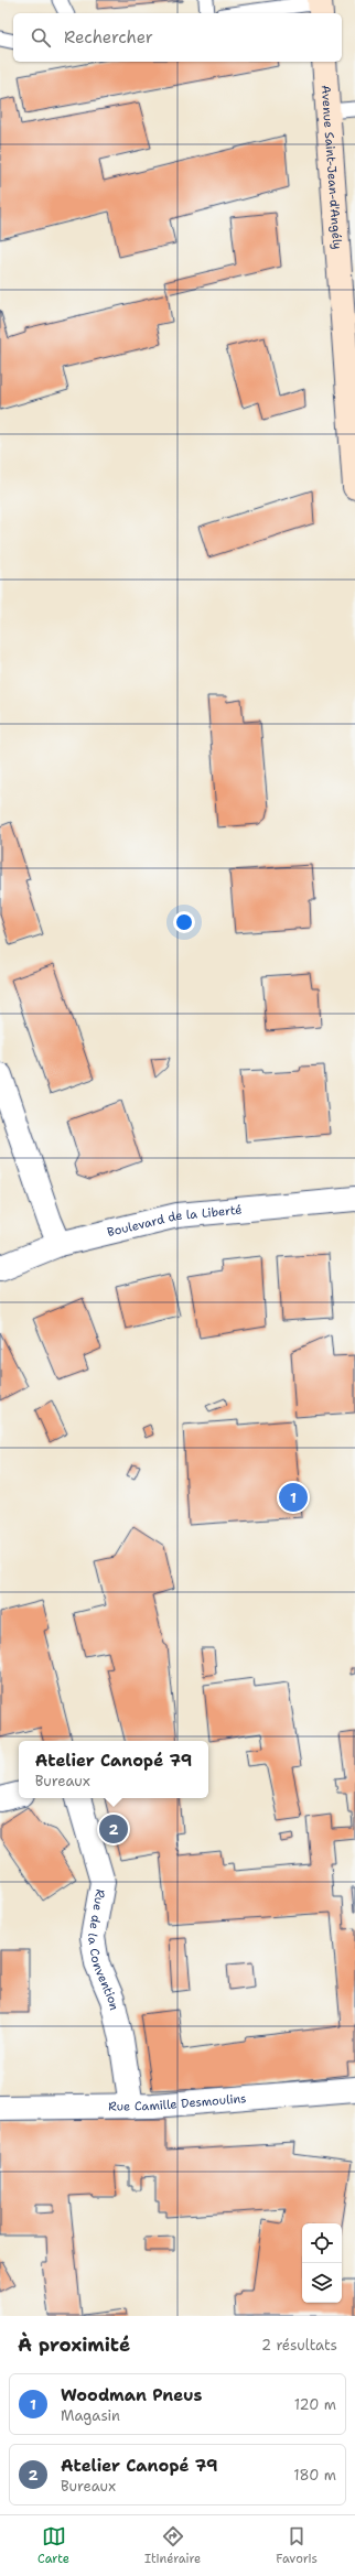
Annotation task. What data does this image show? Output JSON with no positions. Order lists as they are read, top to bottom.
{
  "streets": {
    "main road": ["Avenue Saint-Jean-d'Angély"],
    "street": ["Boulevard de la Liberté", "Rue de la Convention", "Rue Camille Desmoulins"]
  },
  "crossings": [
    ["Rue de la Convention", "Rue Camille Desmoulins"]
  ],
  "page": {
    "search": "Rechercher",
    "pins": ["1", "2"],
    "popup": ["Atelier Canopé 79", "Bureaux"],
    "heading": ["À proximité", "2 résultats"],
    "list": [
      {
        "mark": "1",
        "name": "Woodman Pneus",
        "note": "Magasin",
        "value": "120 m"
      },
      {
        "mark": "2",
        "name": "Atelier Canopé 79",
        "note": "Bureaux",
        "value": "180 m"
      }
    ],
    "nav": ["Carte", "Itinéraire", "Favoris"]
  }
}
